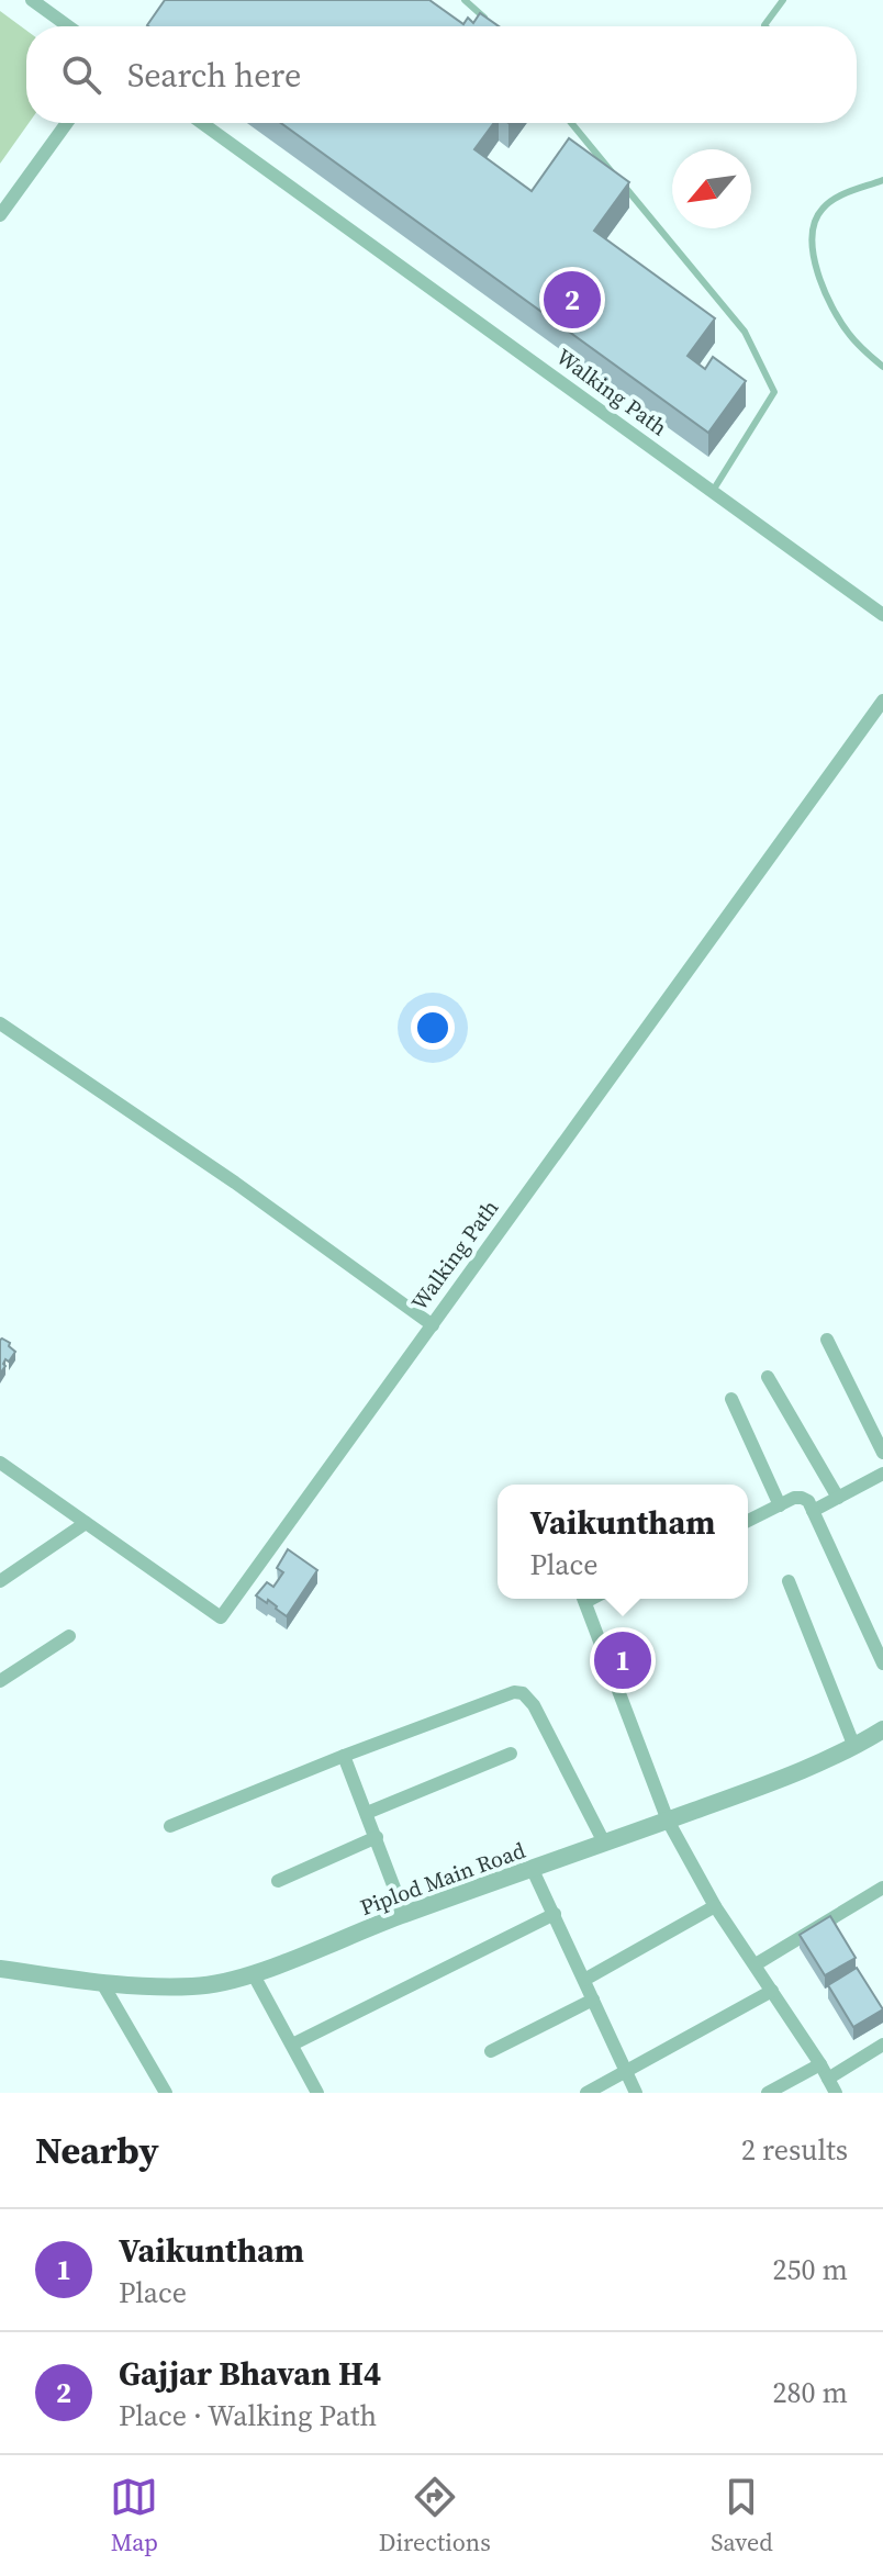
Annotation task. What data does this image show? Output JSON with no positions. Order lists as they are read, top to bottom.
{
  "streets": {
    "street": ["Walking Path", "Piplod Main Road"]
  },
  "north": "bottom left",
  "page": {
    "search": "Search here",
    "pins": ["2", "1"],
    "popup": ["Vaikuntham", "Place"],
    "heading": ["Nearby", "2 results"],
    "list": [
      {
        "mark": "1",
        "name": "Vaikuntham",
        "note": "Place",
        "value": "250 m"
      },
      {
        "mark": "2",
        "name": "Gajjar Bhavan H4",
        "note": "Place · Walking Path",
        "value": "280 m"
      }
    ],
    "nav": ["Map", "Directions", "Saved"]
  }
}
